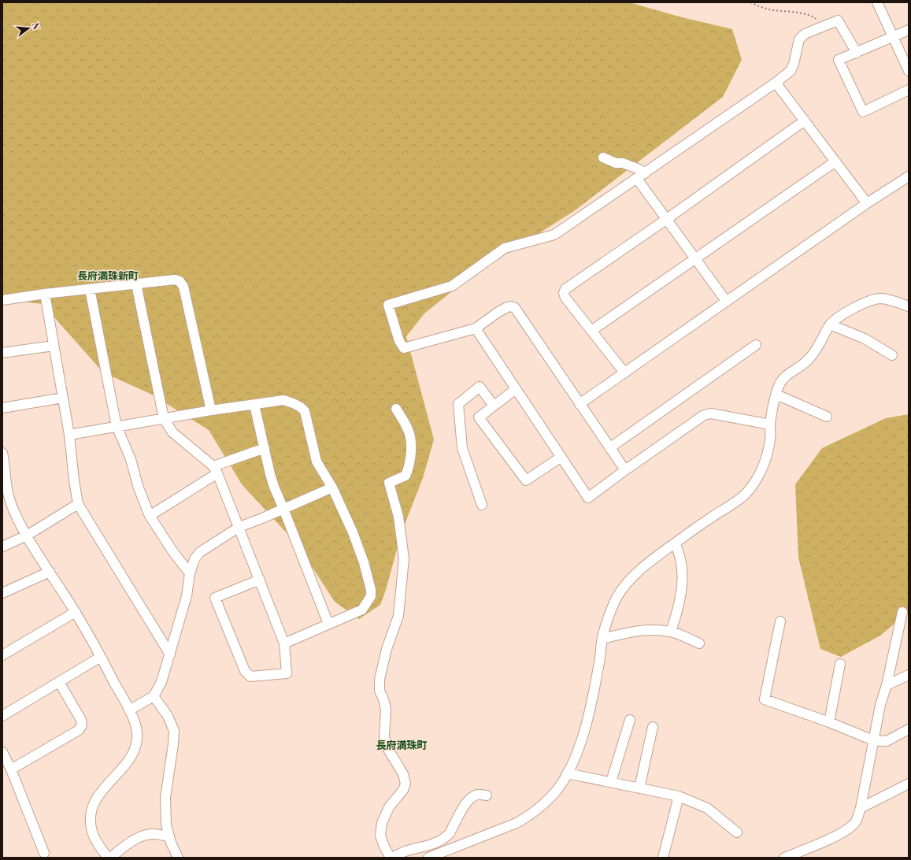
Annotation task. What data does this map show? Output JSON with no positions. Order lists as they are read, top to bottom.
{
  "districts": ["長府満珠新町", "長府満珠町"],
  "north": "right"
}
